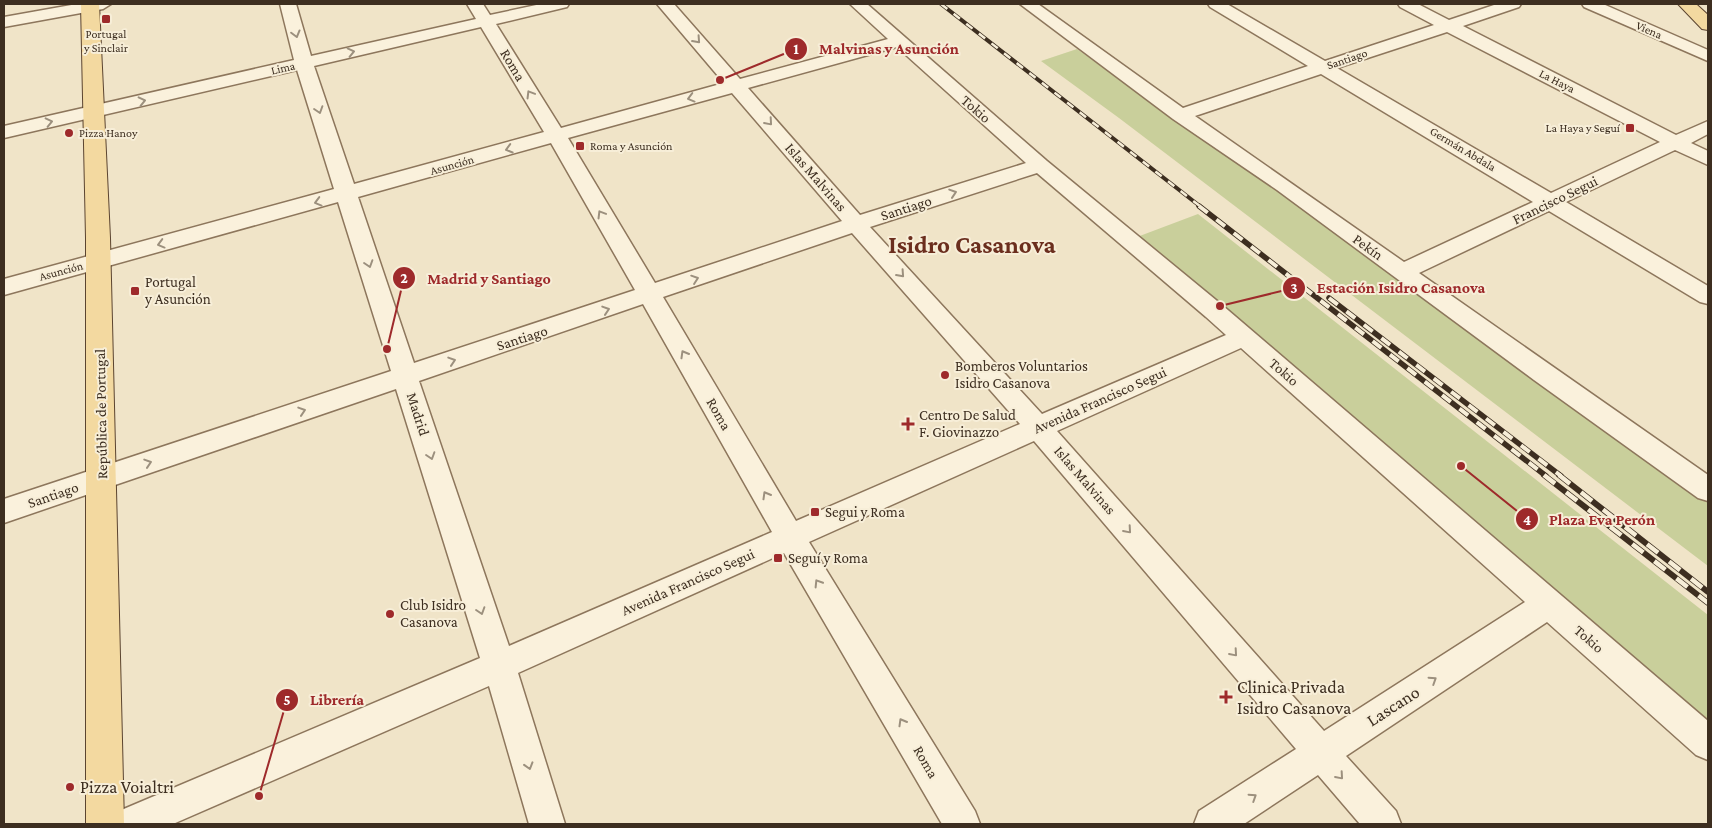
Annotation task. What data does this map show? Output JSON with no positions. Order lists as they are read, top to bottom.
{
  "streets": {
    "main road": ["República de Portugal"],
    "street": [
      "Viena",
      "Santiago",
      "Roma",
      "Lima",
      "La Haya",
      "Tokio",
      "Germán Abdala",
      "Asunción",
      "Islas Malvinas",
      "Francisco Segui",
      "Pekín",
      "Avenida Francisco Segui",
      "Madrid",
      "Lascano"
    ]
  },
  "crossings": [
    ["Santiago", "Roma"],
    ["Santiago", "La Haya"],
    ["Santiago", "Tokio"],
    ["Santiago", "Germán Abdala"],
    ["Santiago", "Islas Malvinas"],
    ["Santiago", "Pekín"],
    ["Santiago", "República de Portugal"],
    ["Santiago", "Madrid"],
    ["Roma", "Lima"],
    ["Roma", "Asunción"],
    ["Roma", "Avenida Francisco Segui"],
    ["Lima", "República de Portugal"],
    ["Lima", "Madrid"],
    ["La Haya", "Francisco Segui"],
    ["Tokio", "Asunción"],
    ["Tokio", "Avenida Francisco Segui"],
    ["Tokio", "Lascano"],
    ["Germán Abdala", "Francisco Segui"],
    ["Asunción", "Islas Malvinas"],
    ["Asunción", "República de Portugal"],
    ["Asunción", "Madrid"],
    ["Islas Malvinas", "Avenida Francisco Segui"],
    ["Islas Malvinas", "Lascano"],
    ["Francisco Segui", "Pekín"],
    ["Avenida Francisco Segui", "Madrid"]
  ],
  "one_way": [
    "Santiago",
    "Roma",
    "Lima",
    "Asunción",
    "Islas Malvinas",
    "Madrid",
    "Lascano"
  ],
  "districts": ["Isidro Casanova"],
  "places": {
    "transit": [
      "Portugal y Sinclair",
      "La Haya y Seguí",
      "Roma y Asunción",
      "Portugal y Asunción",
      "Segui y Roma",
      "Seguí y Roma"
    ],
    "other": [
      "Malvinas y Asunción",
      "Pizza Hanoy",
      "Estación Isidro Casanova",
      "Madrid y Santiago",
      "Bomberos Voluntarios Isidro Casanova",
      "Plaza Eva Perón",
      "Club Isidro Casanova",
      "Pizza Voialtri",
      "Librería"
    ],
    "health": ["Centro De Salud F. Giovinazzo", "Clinica Privada Isidro Casanova"]
  }
}
